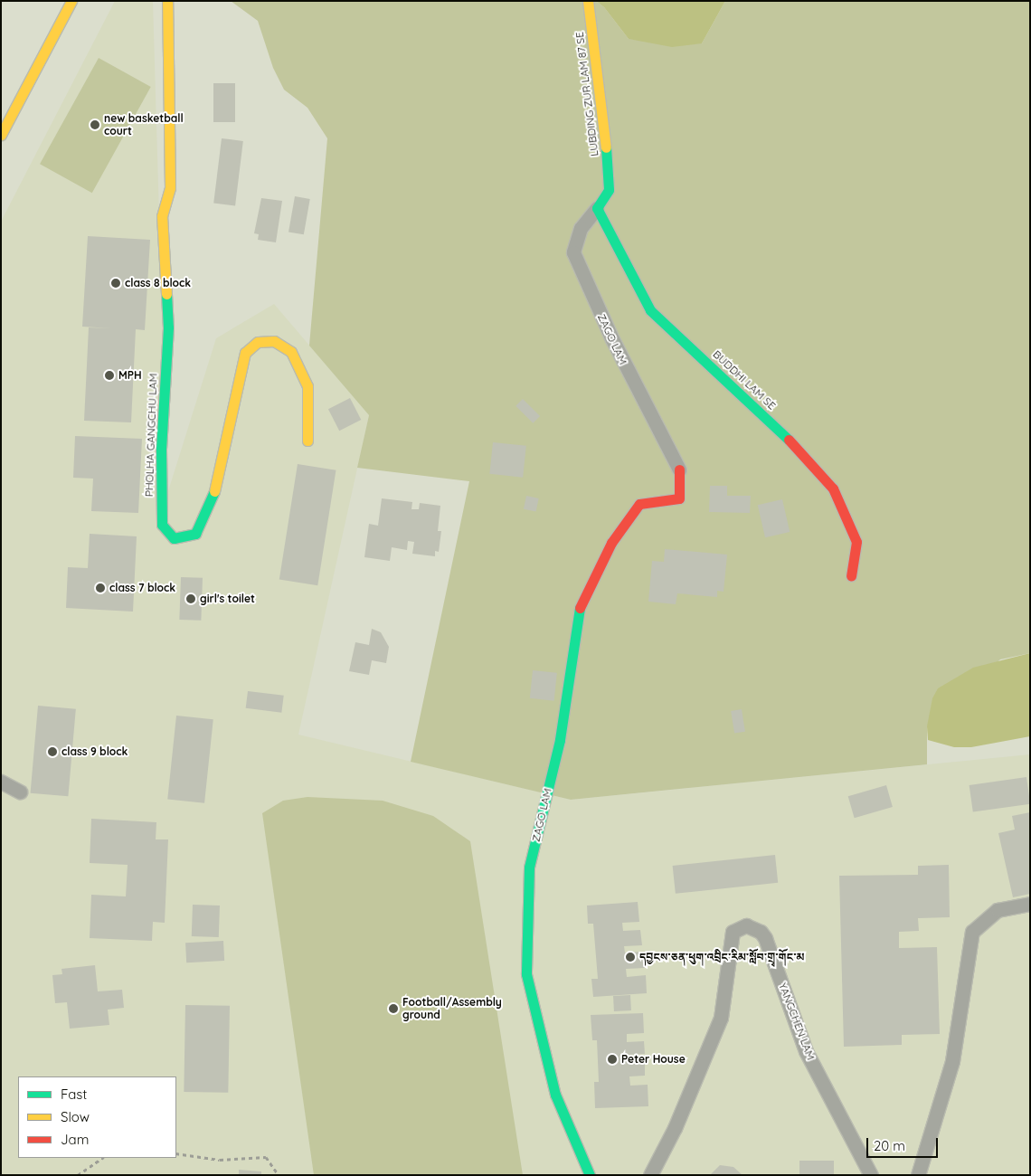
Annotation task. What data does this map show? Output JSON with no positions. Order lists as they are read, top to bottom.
{
  "streets": {
    "street": [
      "LUBDING ZUR LAM 87 SE",
      "ZAGO LAM",
      "BUDDHI LAM SE",
      "PHOLHA GANGCHU LAM"
    ],
    "lane": ["YANGCHEN LAM"]
  },
  "crossings": [
    ["LUBDING ZUR LAM 87 SE", "ZAGO LAM"],
    ["LUBDING ZUR LAM 87 SE", "BUDDHI LAM SE"],
    ["ZAGO LAM", "BUDDHI LAM SE"]
  ],
  "places": [
    "new basketball court",
    "class 8 block",
    "MPH",
    "class 7 block",
    "girl's toilet",
    "class 9 block",
    "དབྱངས་ཅན་ཕུག་འབྲིང་རིམ་སློབ་གྲྭ་གོང་མ",
    "Football/Assembly ground",
    "Peter House"
  ],
  "legend": ["Fast", "Slow", "Jam"],
  "scale_bar": "20 m"
}
